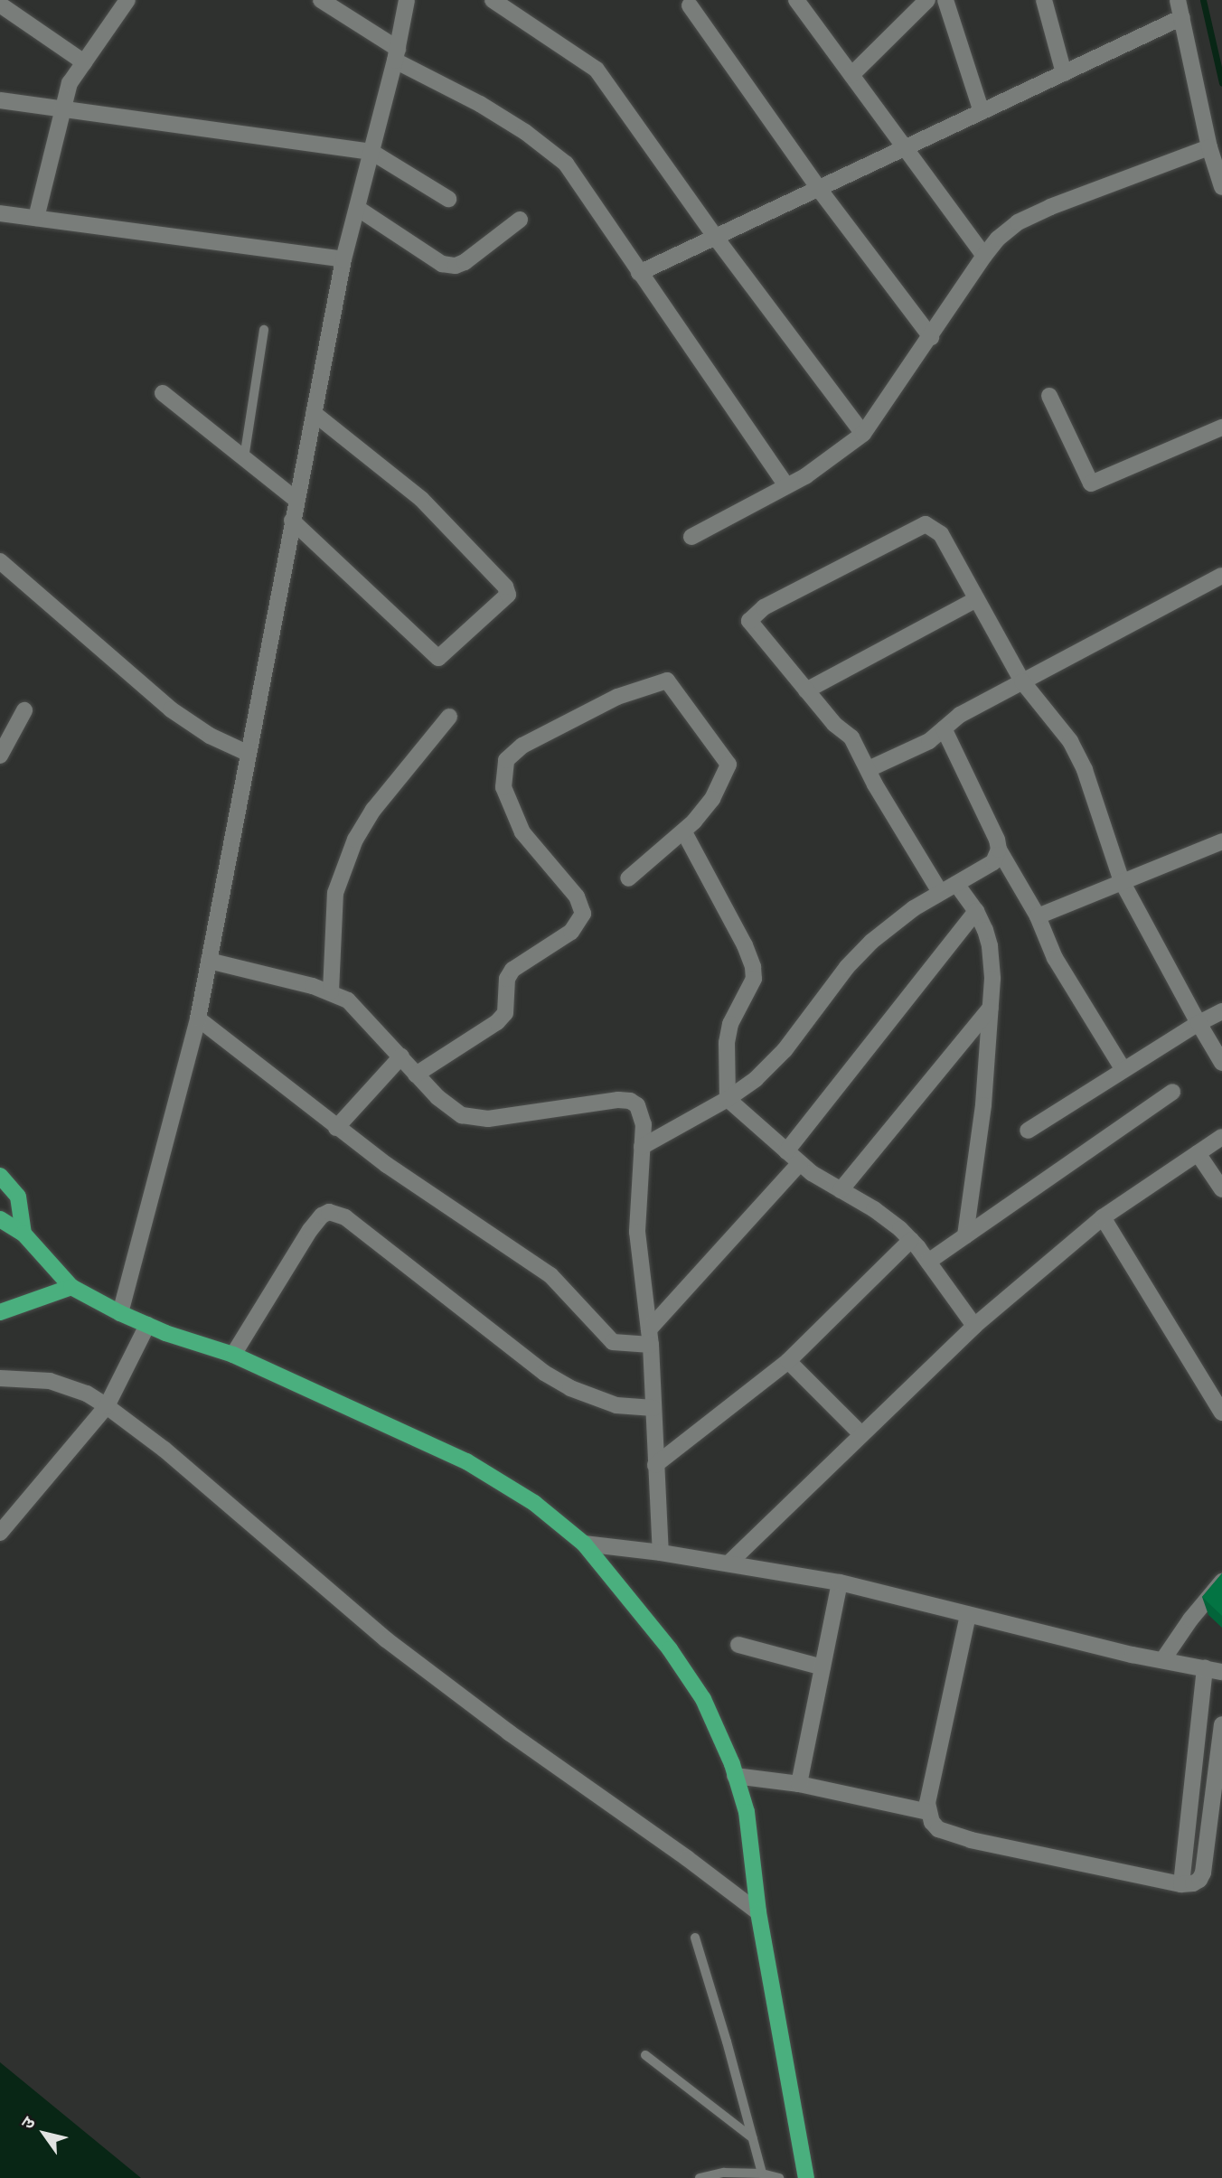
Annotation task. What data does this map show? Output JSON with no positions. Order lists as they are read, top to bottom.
{
  "north": "top left"
}
